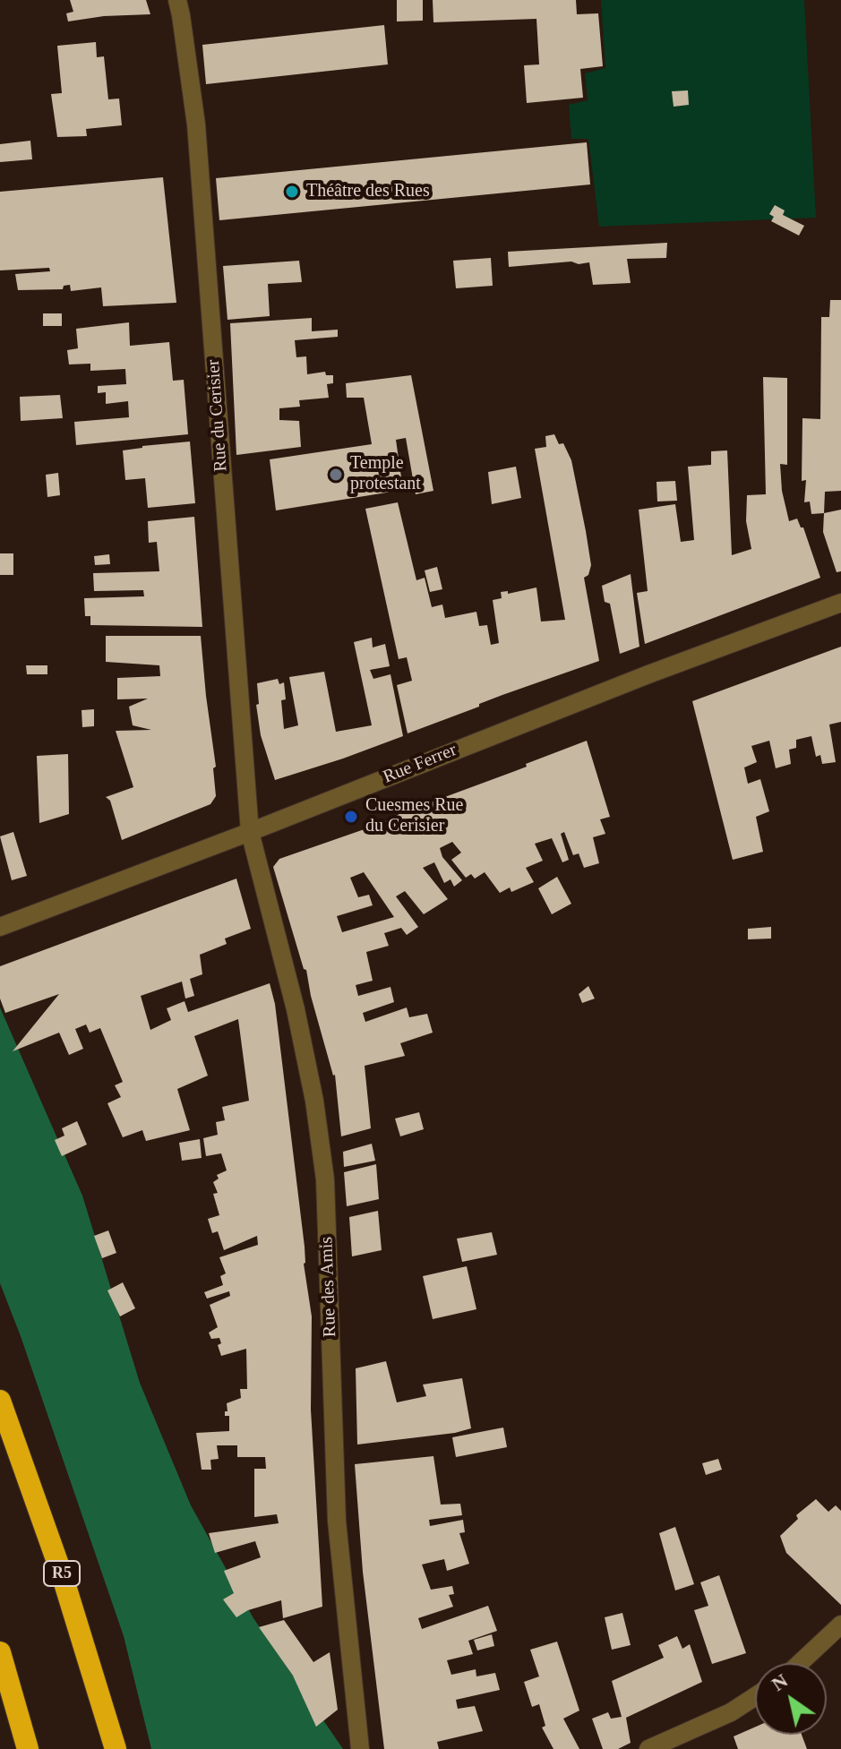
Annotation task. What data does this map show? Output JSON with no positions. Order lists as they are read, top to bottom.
{
  "streets": {
    "highway": ["R5"],
    "street": ["Rue du Cerisier", "Rue Ferrer", "Rue des Amis"]
  },
  "crossings": [
    ["Rue du Cerisier", "Rue Ferrer"],
    ["Rue du Cerisier", "Rue des Amis"],
    ["Rue Ferrer", "Rue des Amis"]
  ],
  "places": ["Théâtre des Rues", "Temple protestant", "Cuesmes Rue du Cerisier"],
  "north": "top left"
}
